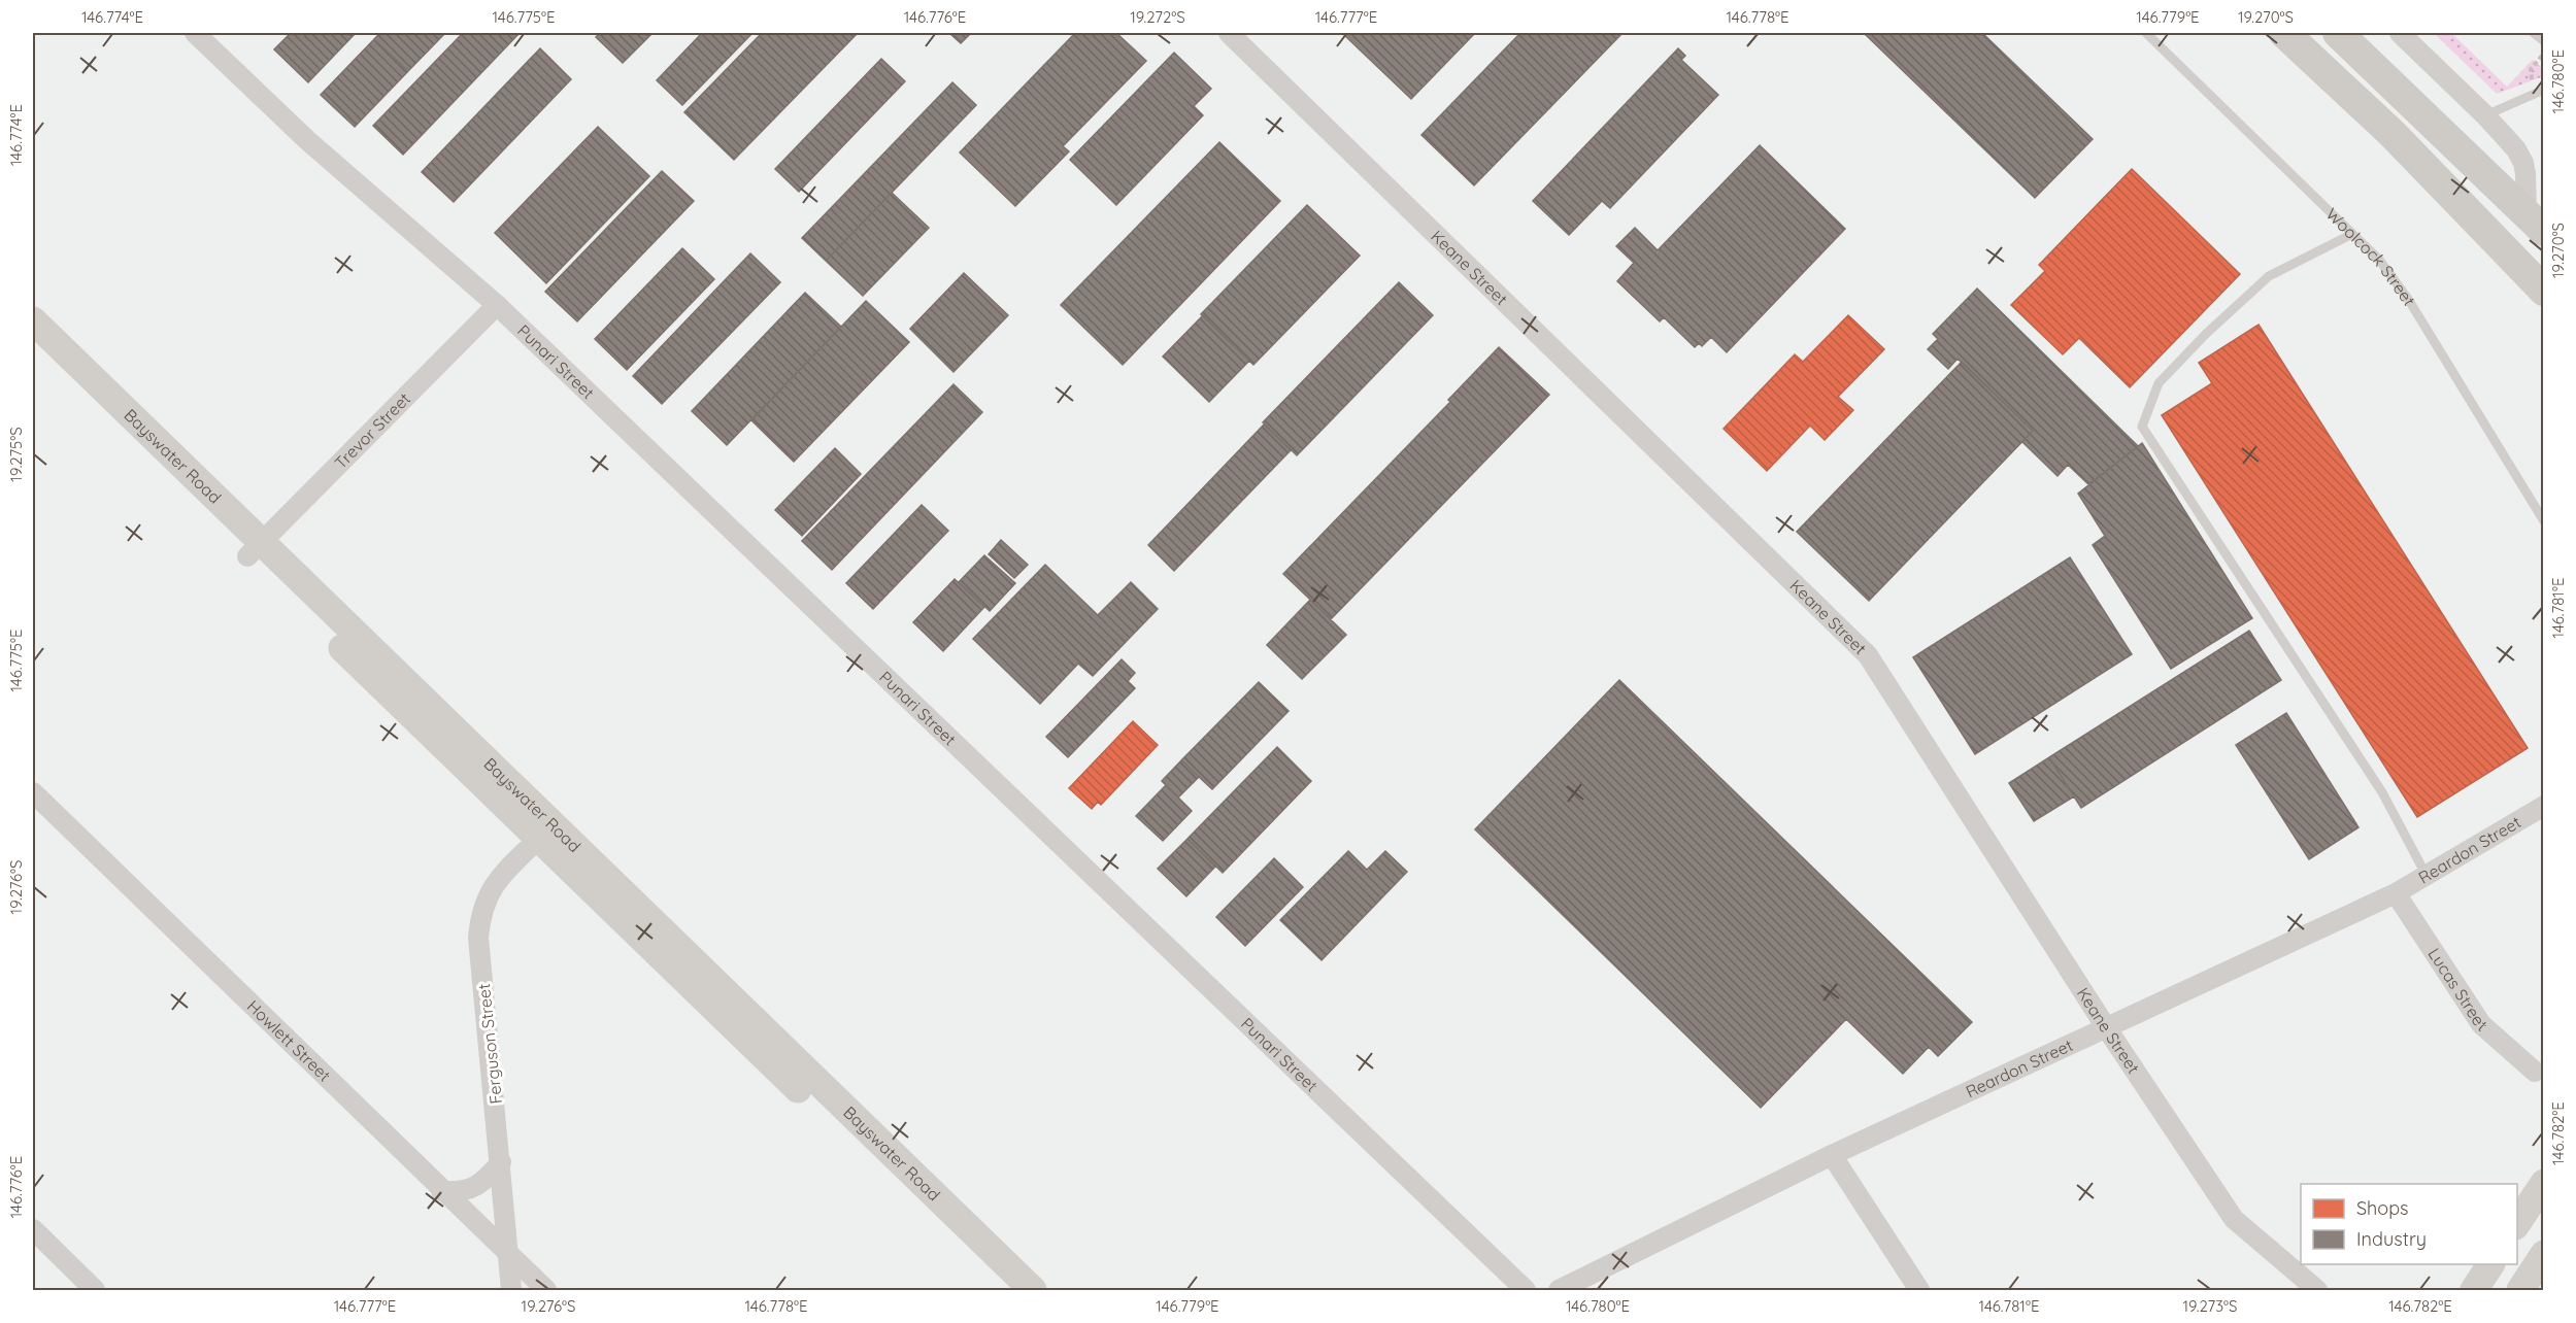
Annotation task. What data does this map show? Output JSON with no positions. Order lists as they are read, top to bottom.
{
  "streets": {
    "main road": ["Bayswater Road"],
    "street": [
      "Keane Street",
      "Punari Street",
      "Trevor Street",
      "Reardon Street",
      "Lucas Street",
      "Howlett Street",
      "Ferguson Street"
    ],
    "lane": ["Woolcock Street"]
  },
  "crossings": [
    ["Keane Street", "Reardon Street"],
    ["Punari Street", "Trevor Street"],
    ["Trevor Street", "Bayswater Road"],
    ["Bayswater Road", "Ferguson Street"],
    ["Reardon Street", "Lucas Street"],
    ["Howlett Street", "Ferguson Street"]
  ],
  "legend": ["Shops", "Industry"],
  "coordinates": [
    "146.774°E",
    "146.775°E",
    "146.776°E",
    "19.272°S",
    "146.777°E",
    "146.778°E",
    "146.779°E",
    "19.270°S",
    "146.780°E",
    "19.275°S",
    "146.781°E",
    "19.276°S",
    "146.782°E",
    "19.273°S"
  ]
}
